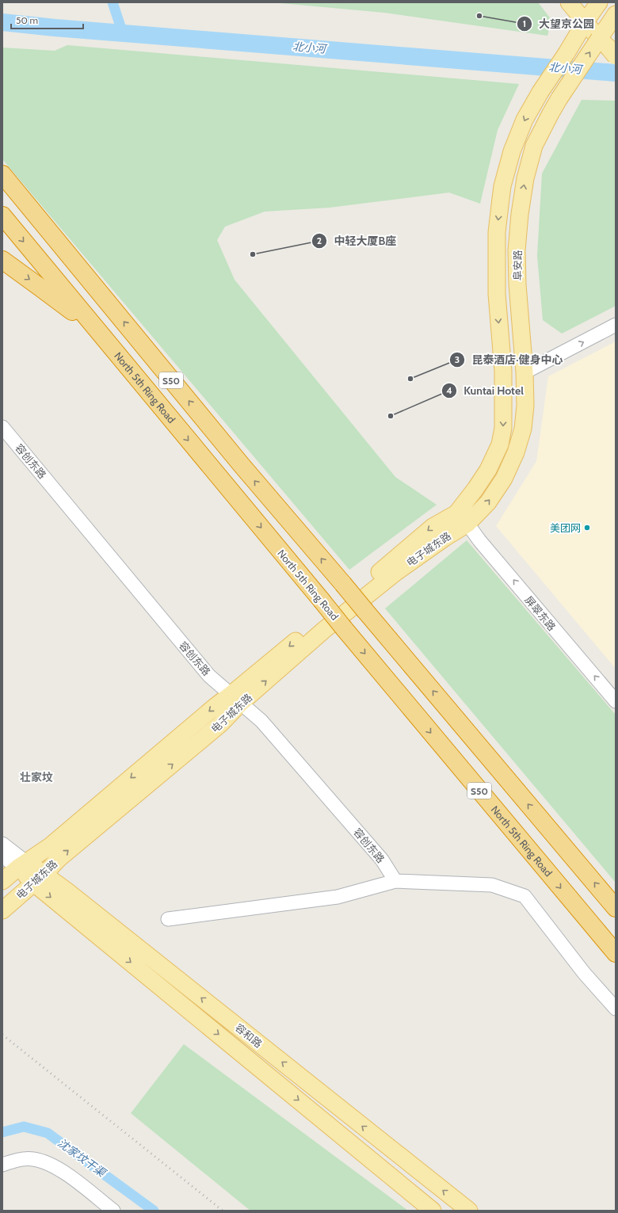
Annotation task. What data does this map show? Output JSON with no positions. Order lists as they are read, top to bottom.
{
  "streets": {
    "highway": ["S50", "North 5th Ring Road"],
    "main road": ["阜安路", "电子城东路", "容和路"],
    "street": ["容创东路", "屏翠东路"]
  },
  "crossings": [
    ["阜安路", "电子城东路"],
    ["阜安路", "屏翠东路"],
    ["容创东路", "电子城东路"],
    ["电子城东路", "屏翠东路"],
    ["电子城东路", "容和路"]
  ],
  "one_way": ["屏翠东路"],
  "districts": ["壮家坟"],
  "water": ["北小河", "沈家坟干渠"],
  "places": [
    "大望京公园",
    "中轻大厦B座",
    "昆泰酒店·健身中心",
    "Kuntai Hotel",
    "美团网"
  ],
  "scale_bar": "50 m"
}
